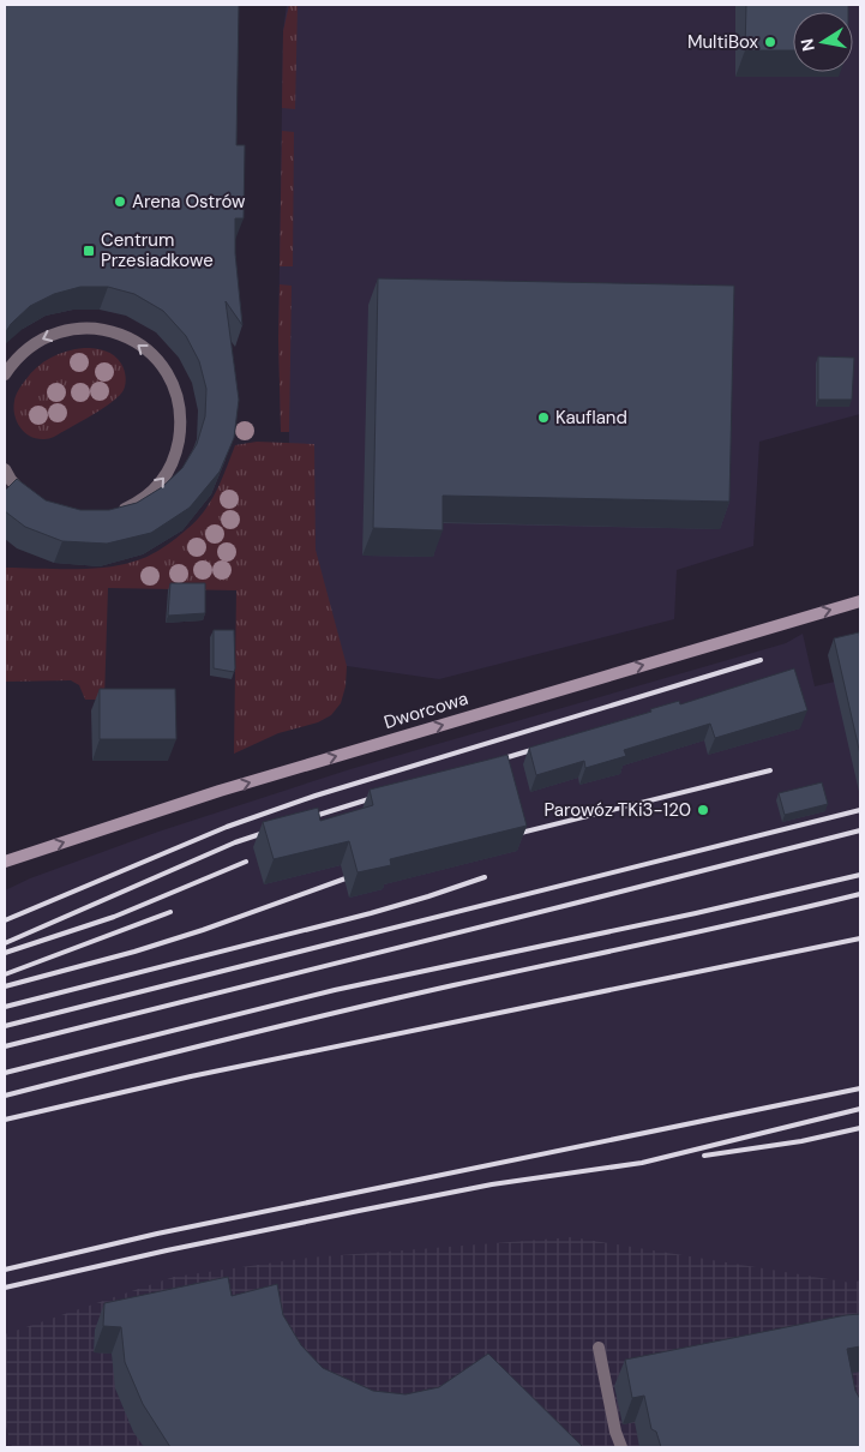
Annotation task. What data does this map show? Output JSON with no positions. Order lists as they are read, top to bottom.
{
  "streets": {
    "main road": ["Dworcowa"]
  },
  "one_way": ["Dworcowa"],
  "places": {
    "other": [
      "MultiBox",
      "Arena Ostrów",
      "Kaufland",
      "Parowóz TKi3-120"
    ],
    "transit": ["Centrum Przesiadkowe"]
  },
  "north": "left"
}
